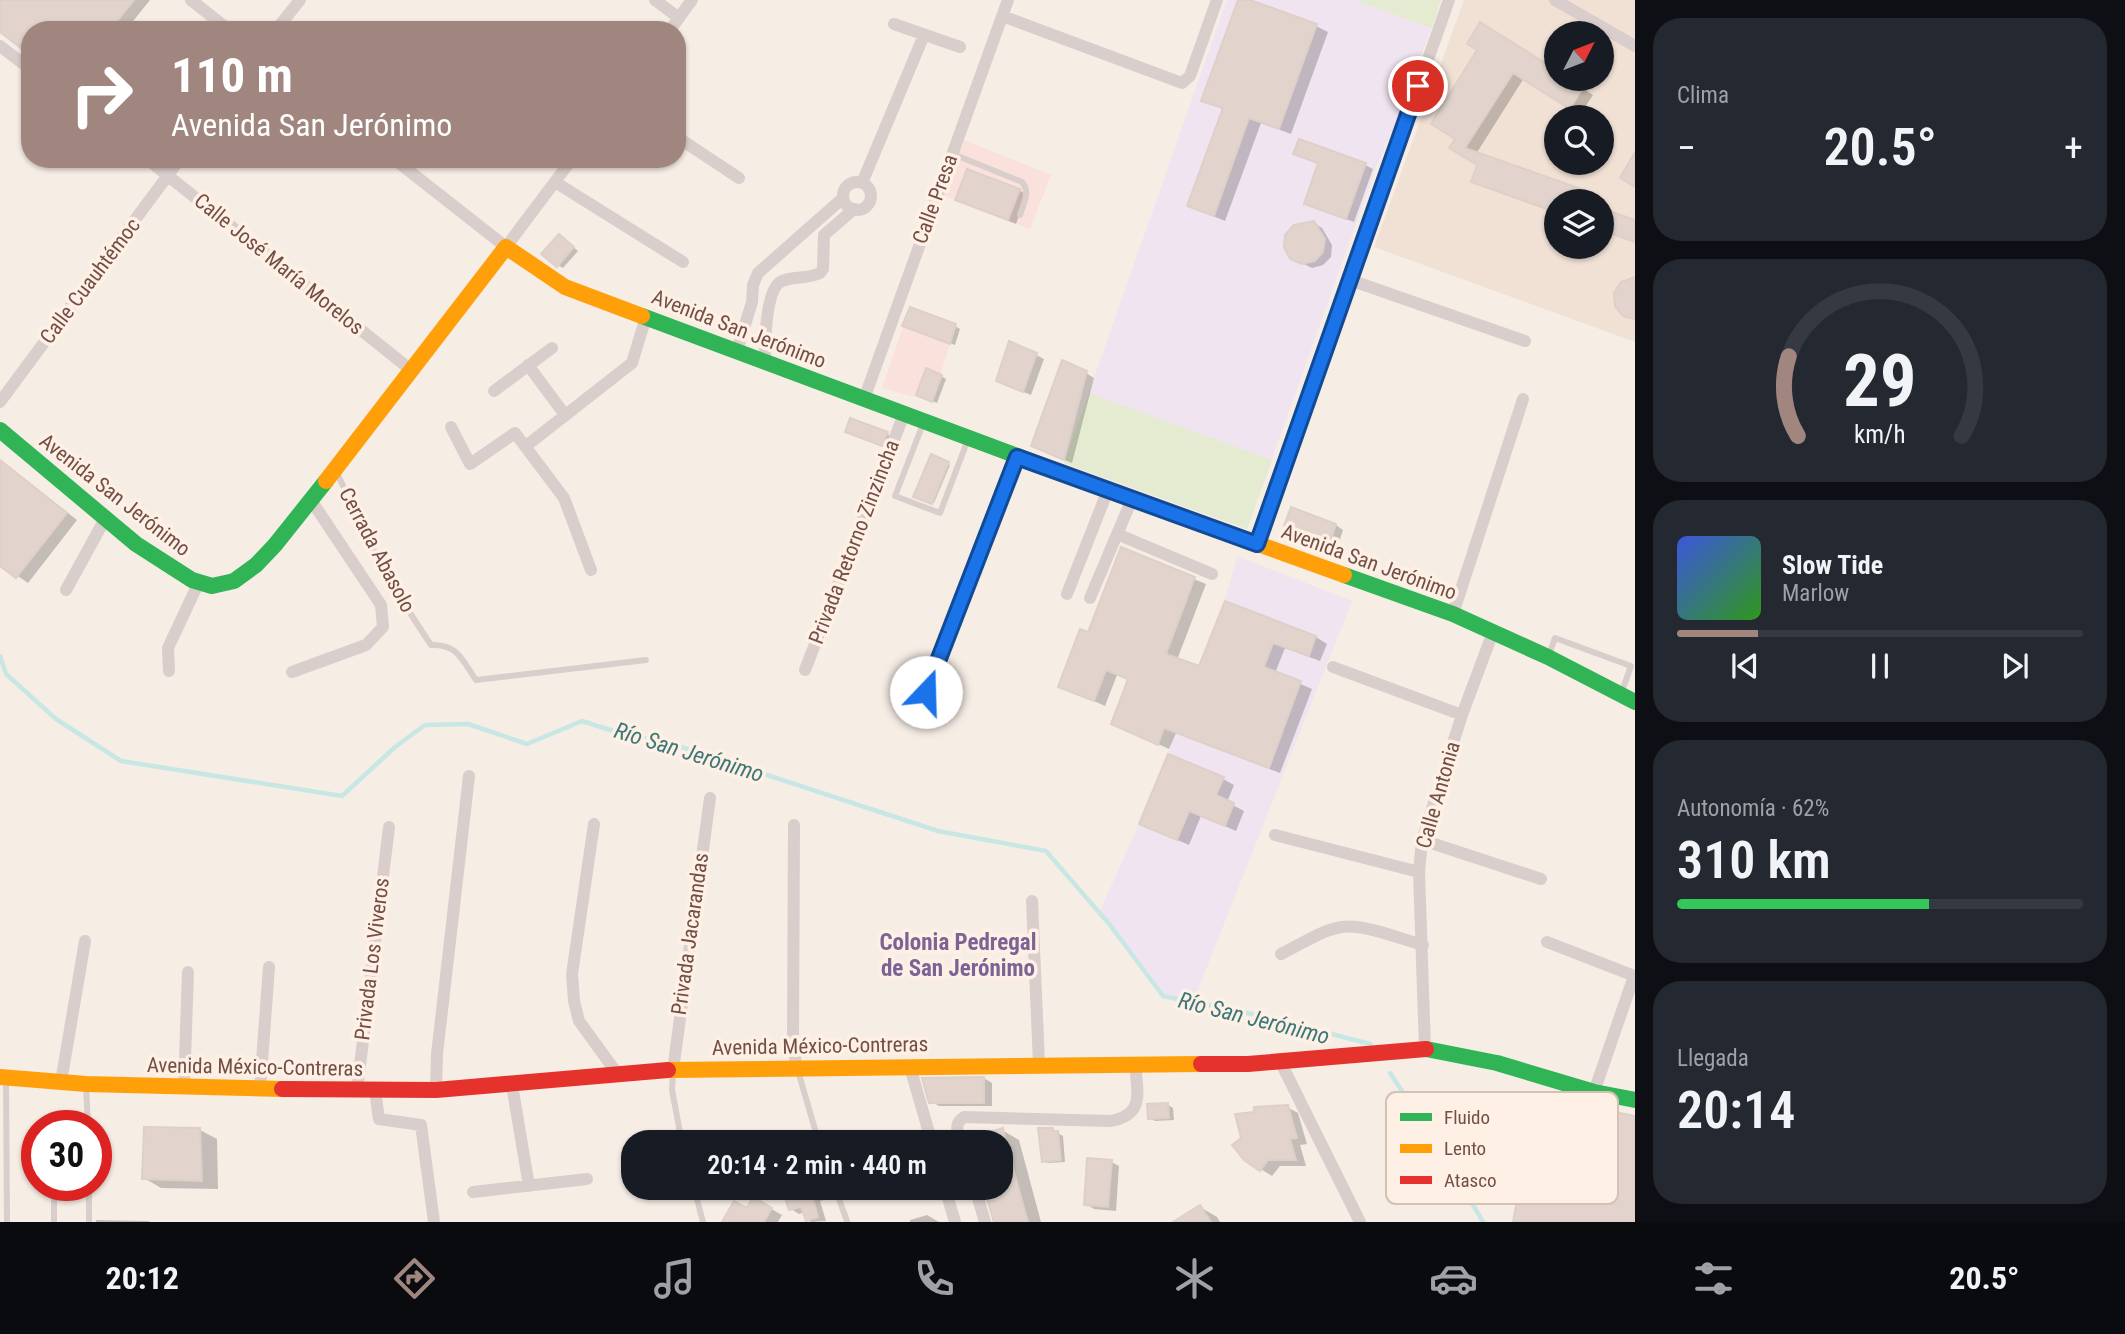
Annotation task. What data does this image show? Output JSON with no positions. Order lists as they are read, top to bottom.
{
  "streets": {
    "main road": ["Avenida San Jerónimo", "Avenida México-Contreras"],
    "street": [
      "Calle Presa",
      "Calle José María Morelos",
      "Calle Cuauhtémoc",
      "Privada Retorno Zinzincha",
      "Calle Antonia",
      "Privada Jacarandas",
      "Privada Los Viveros"
    ],
    "lane": ["Cerrada Abasolo"]
  },
  "crossings": [
    ["Calle Presa", "Avenida San Jerónimo"],
    ["Calle José María Morelos", "Calle Cuauhtémoc"],
    ["Calle José María Morelos", "Avenida San Jerónimo"],
    ["Avenida San Jerónimo", "Privada Retorno Zinzincha"],
    ["Avenida San Jerónimo", "Cerrada Abasolo"],
    ["Avenida San Jerónimo", "Calle Antonia"],
    ["Calle Antonia", "Avenida México-Contreras"],
    ["Privada Jacarandas", "Avenida México-Contreras"],
    ["Privada Los Viveros", "Avenida México-Contreras"]
  ],
  "districts": ["Colonia Pedregal de San Jerónimo"],
  "water": ["Río San Jerónimo"],
  "legend": ["Fluido", "Lento", "Atasco"],
  "north": "top right",
  "page": {
    "tile": [
      "Clima",
      ["Autonomía · 62%", "310 km"],
      ["Llegada", "20:14"]
    ],
    "turn": ["110 m", "Avenida San Jerónimo"],
    "heat": ["−", "20.5°", "+"],
    "song": ["Slow Tide", "Marlow"],
    "limit": "30",
    "trip": "20:14 · 2 min · 440 m",
    "tabs": ["20:12", "20.5°"],
    "gauge": ["29", "km/h"]
  }
}
